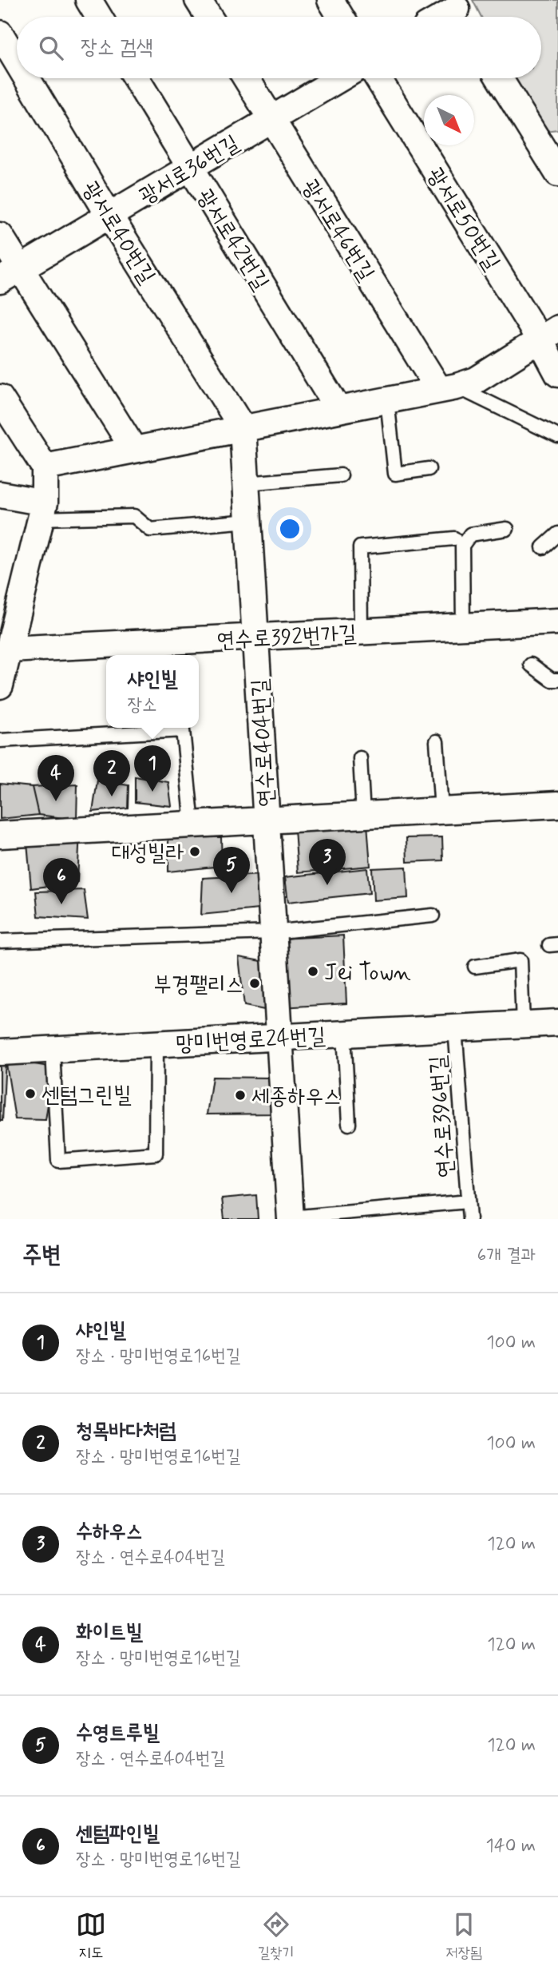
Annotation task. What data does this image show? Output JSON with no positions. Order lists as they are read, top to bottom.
{
  "streets": {
    "street": [
      "광서로36번길",
      "광서로50번길",
      "광서로46번길",
      "광서로40번길",
      "광서로42번길",
      "연수로392번가길",
      "연수로404번길",
      "망미번영로24번길"
    ],
    "lane": ["연수로396번길"]
  },
  "crossings": [
    ["광서로36번길", "광서로46번길"],
    ["광서로36번길", "광서로40번길"],
    ["광서로36번길", "광서로42번길"],
    ["광서로40번길", "연수로404번길"],
    ["연수로392번가길", "연수로404번길"],
    ["연수로404번길", "망미번영로24번길"],
    ["연수로404번길", "연수로396번길"],
    ["망미번영로24번길", "연수로396번길"]
  ],
  "places": [
    "대성빌라",
    "Jei Town",
    "부경팰리스",
    "센텀그린빌",
    "세종하우스"
  ],
  "north": "bottom right",
  "page": {
    "search": "장소 검색",
    "popup": ["샤인빌", "장소"],
    "pins": [
      "1",
      "2",
      "4",
      "3",
      "5",
      "6"
    ],
    "heading": ["주변", "6개 결과"],
    "list": [
      {
        "mark": "1",
        "name": "샤인빌",
        "note": "장소 · 망미번영로16번길",
        "value": "100 m"
      },
      {
        "mark": "2",
        "name": "청목바다처럼",
        "note": "장소 · 망미번영로16번길",
        "value": "100 m"
      },
      {
        "mark": "3",
        "name": "수하우스",
        "note": "장소 · 연수로404번길",
        "value": "120 m"
      },
      {
        "mark": "4",
        "name": "화이트빌",
        "note": "장소 · 망미번영로16번길",
        "value": "120 m"
      },
      {
        "mark": "5",
        "name": "수영트루빌",
        "note": "장소 · 연수로404번길",
        "value": "120 m"
      },
      {
        "mark": "6",
        "name": "센텀파인빌",
        "note": "장소 · 망미번영로16번길",
        "value": "140 m"
      }
    ],
    "nav": ["지도", "길찾기", "저장됨"]
  }
}
